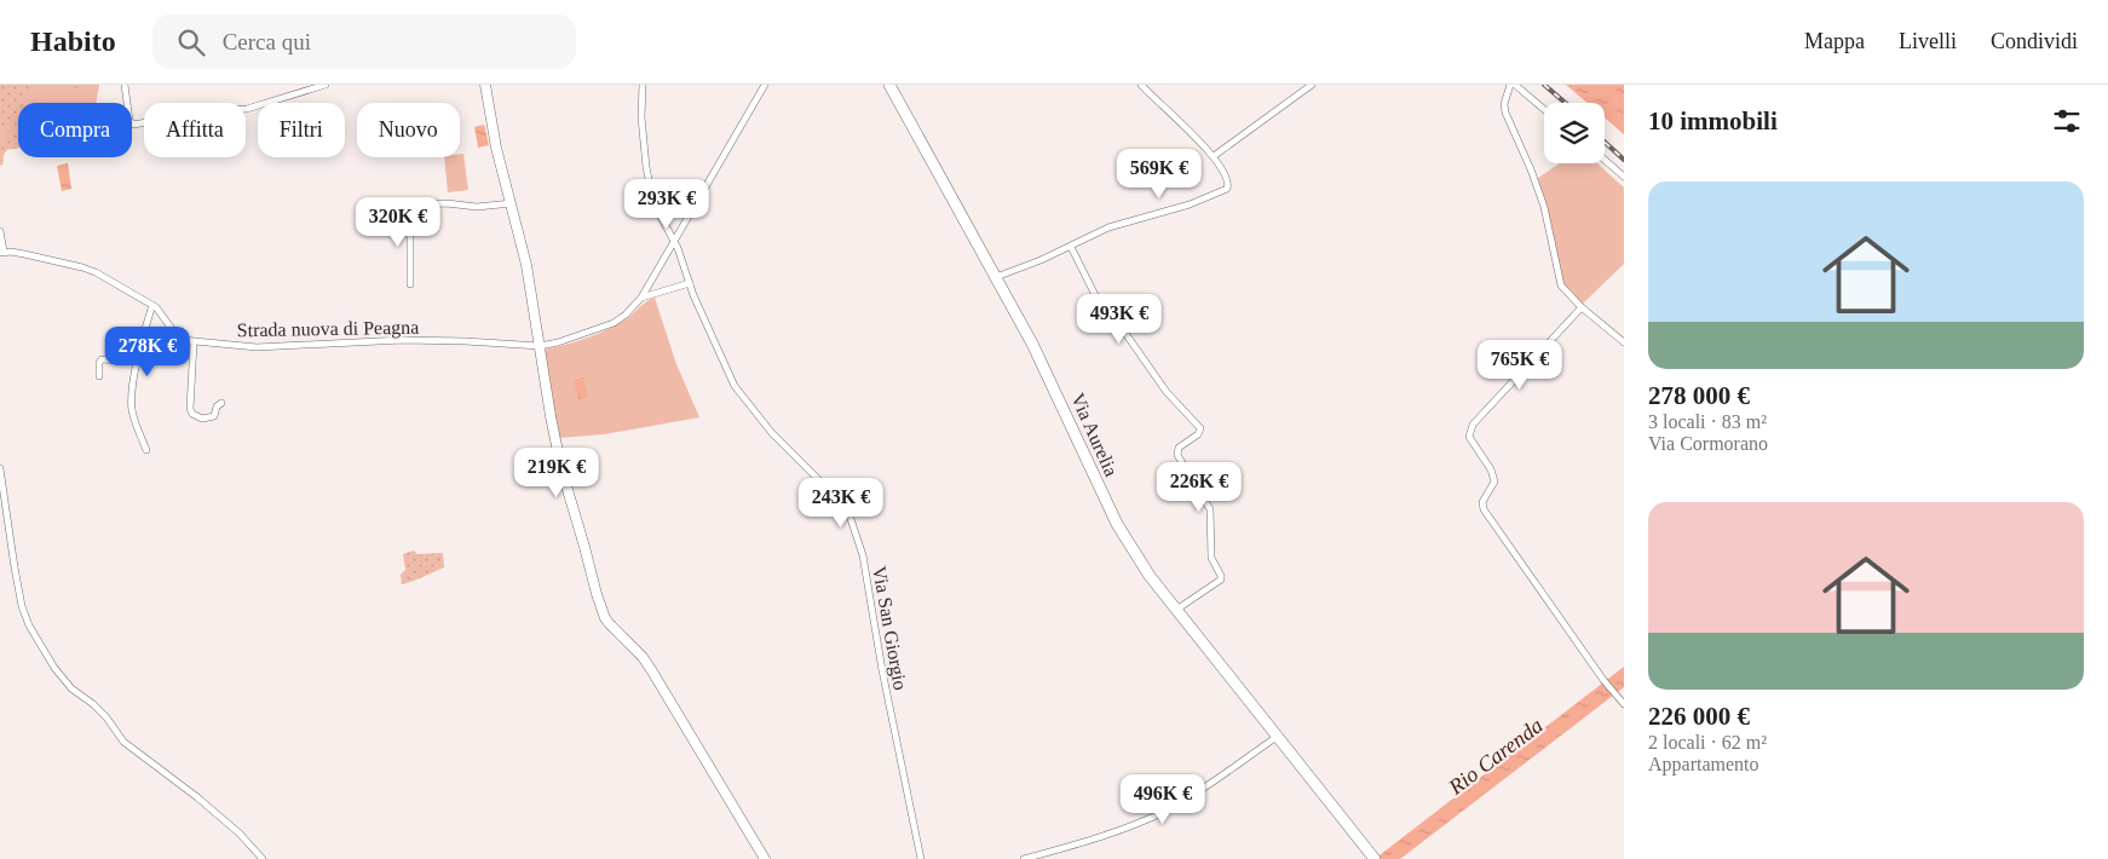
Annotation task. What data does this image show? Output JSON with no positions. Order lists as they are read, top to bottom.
{
  "streets": {
    "main road": ["Via Aurelia"],
    "street": ["Strada nuova di Peagna", "Via San Giorgio"]
  },
  "water": ["Rio Carenda"],
  "page": {
    "header": "Habito",
    "search": "Cerca qui",
    "nav": ["Mappa", "Livelli", "Condividi"],
    "heading": "10 immobili",
    "chip": [
      "Compra",
      "Affitta",
      "Filtri",
      "Nuovo"
    ],
    "price": [
      "569K €",
      "293K €",
      "320K €",
      "493K €",
      "278K €",
      "765K €",
      "219K €",
      "226K €",
      "243K €",
      "496K €"
    ],
    "list": [
      {
        "name": "278 000 €",
        "note": "3 locali · 83 m² · Via Cormorano"
      },
      {
        "name": "226 000 €",
        "note": "2 locali · 62 m² · Appartamento"
      }
    ]
  }
}
